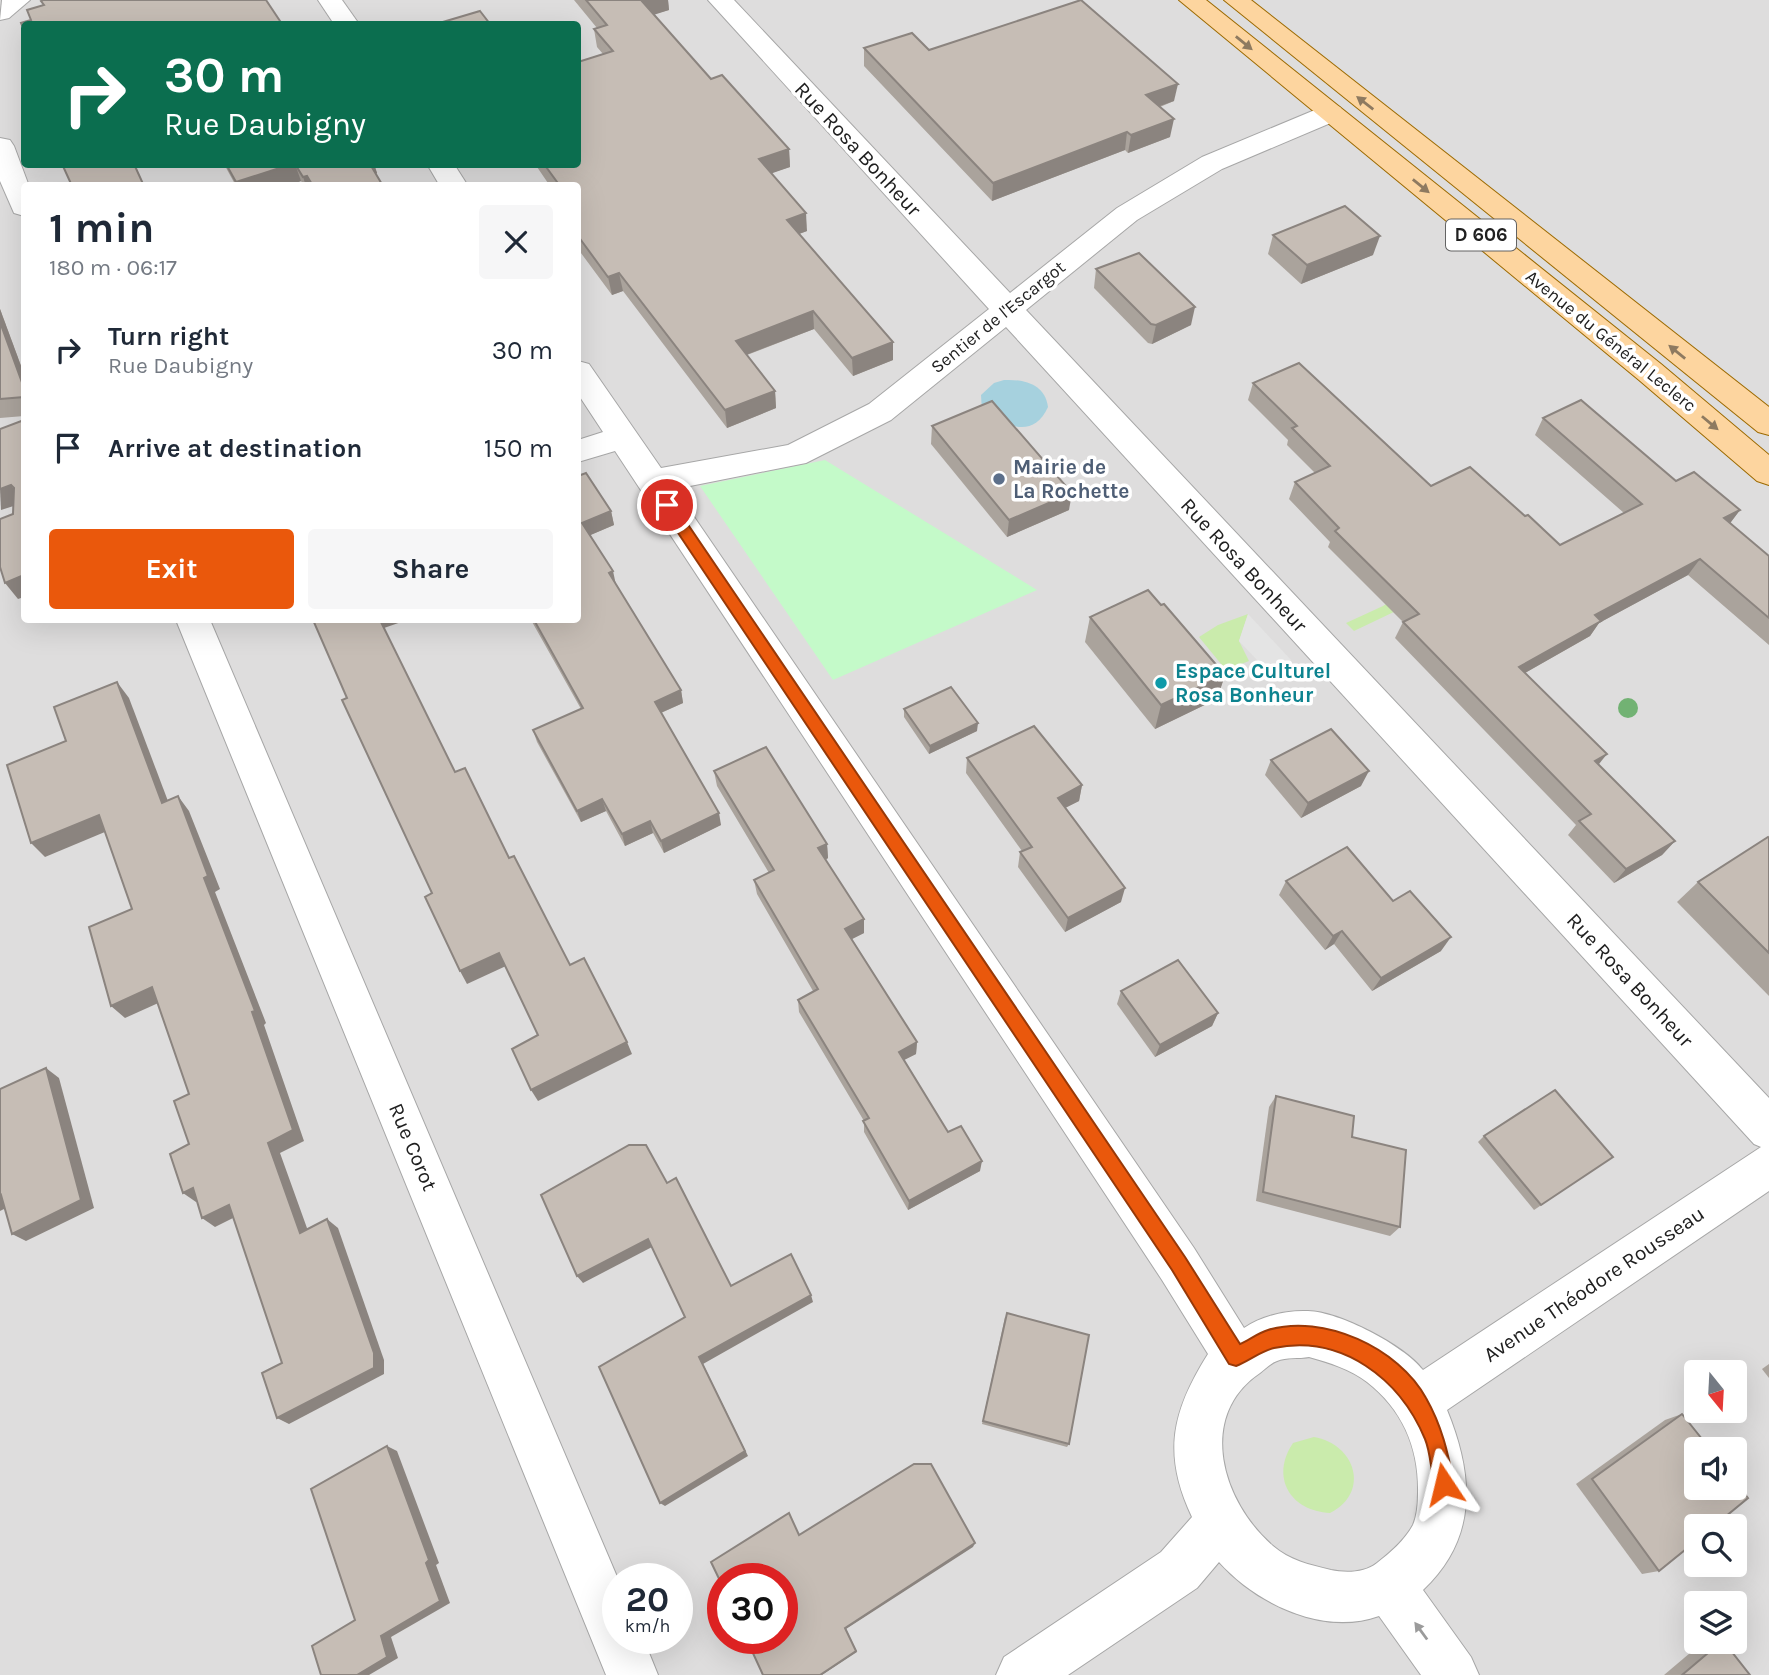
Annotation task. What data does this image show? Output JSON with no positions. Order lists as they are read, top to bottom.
{
  "streets": {
    "main road": ["D 606", "Avenue du Général Leclerc"],
    "street": [
      "Rue Rosa Bonheur",
      "Sentier de l'Escargot",
      "Rue Corot",
      "Avenue Théodore Rousseau"
    ]
  },
  "crossings": [
    ["Rue Rosa Bonheur", "Sentier de l'Escargot"],
    ["Sentier de l'Escargot", "Avenue du Général Leclerc"]
  ],
  "places": ["Mairie de La Rochette", "Espace Culturel Rosa Bonheur"],
  "north": "bottom",
  "page": {
    "turn": ["30 m", "Rue Daubigny"],
    "heading": ["1 min", "180 m · 06:17"],
    "list": [
      {
        "name": "Turn right",
        "note": "Rue Daubigny",
        "value": "30 m"
      },
      {
        "name": "Arrive at destination",
        "value": "150 m"
      }
    ],
    "buttons": ["Exit", "Share"],
    "speed": "20 km/h",
    "limit": "30"
  }
}
